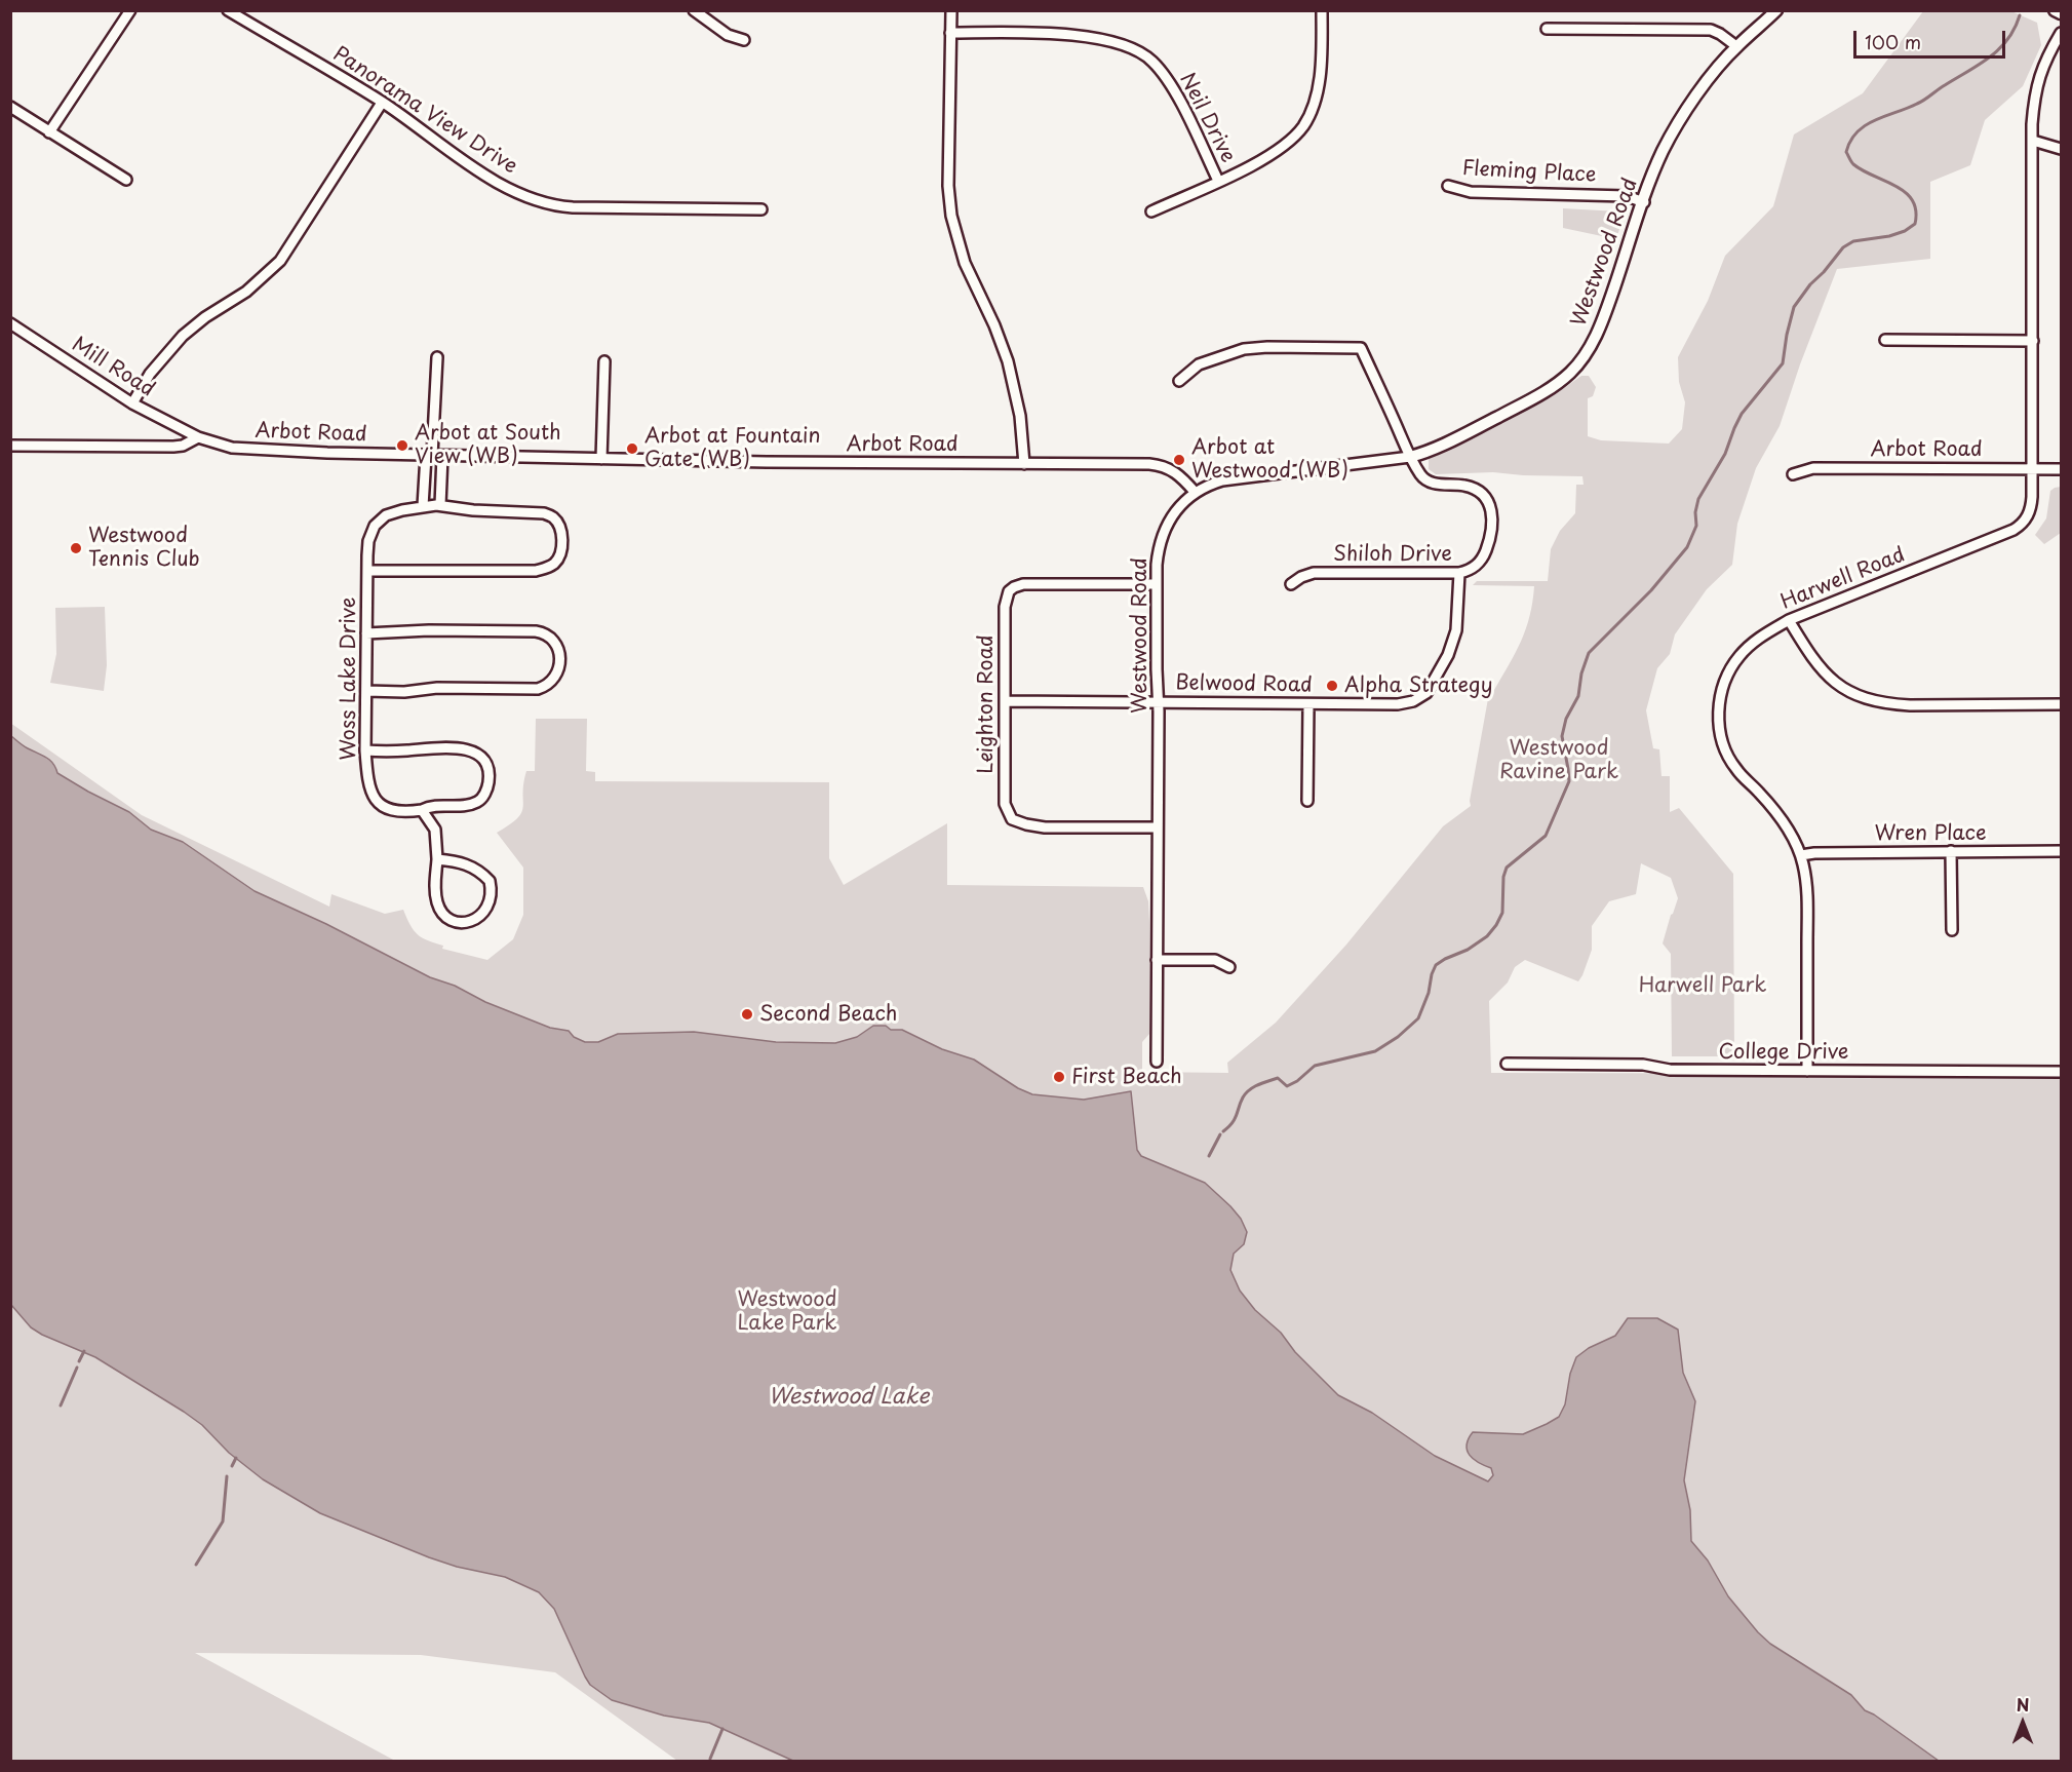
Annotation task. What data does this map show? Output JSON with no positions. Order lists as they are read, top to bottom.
{
  "streets": {
    "street": [
      "Panorama View Drive",
      "Neil Drive",
      "Fleming Place",
      "Westwood Road",
      "Mill Road",
      "Arbot Road",
      "Shiloh Drive",
      "Harwell Road",
      "Woss Lake Drive",
      "Belwood Road",
      "Leighton Road",
      "Wren Place",
      "College Drive"
    ]
  },
  "crossings": [
    ["Fleming Place", "Westwood Road"],
    ["Westwood Road", "Arbot Road"],
    ["Westwood Road", "Shiloh Drive"],
    ["Westwood Road", "Belwood Road"],
    ["Westwood Road", "Leighton Road"],
    ["Mill Road", "Arbot Road"],
    ["Arbot Road", "Harwell Road"],
    ["Shiloh Drive", "Belwood Road"],
    ["Harwell Road", "Wren Place"],
    ["Harwell Road", "College Drive"],
    ["Belwood Road", "Leighton Road"]
  ],
  "water": ["Westwood Lake"],
  "parks": ["Westwood Ravine Park", "Harwell Park", "Westwood Lake Park"],
  "places": [
    "Arbot at South View (WB)",
    "Arbot at Fountain Gate (WB)",
    "Arbot at Westwood (WB)",
    "Westwood Tennis Club",
    "Alpha Strategy",
    "Second Beach",
    "First Beach"
  ],
  "scale_bar": "100 m",
  "north": "top"
}
